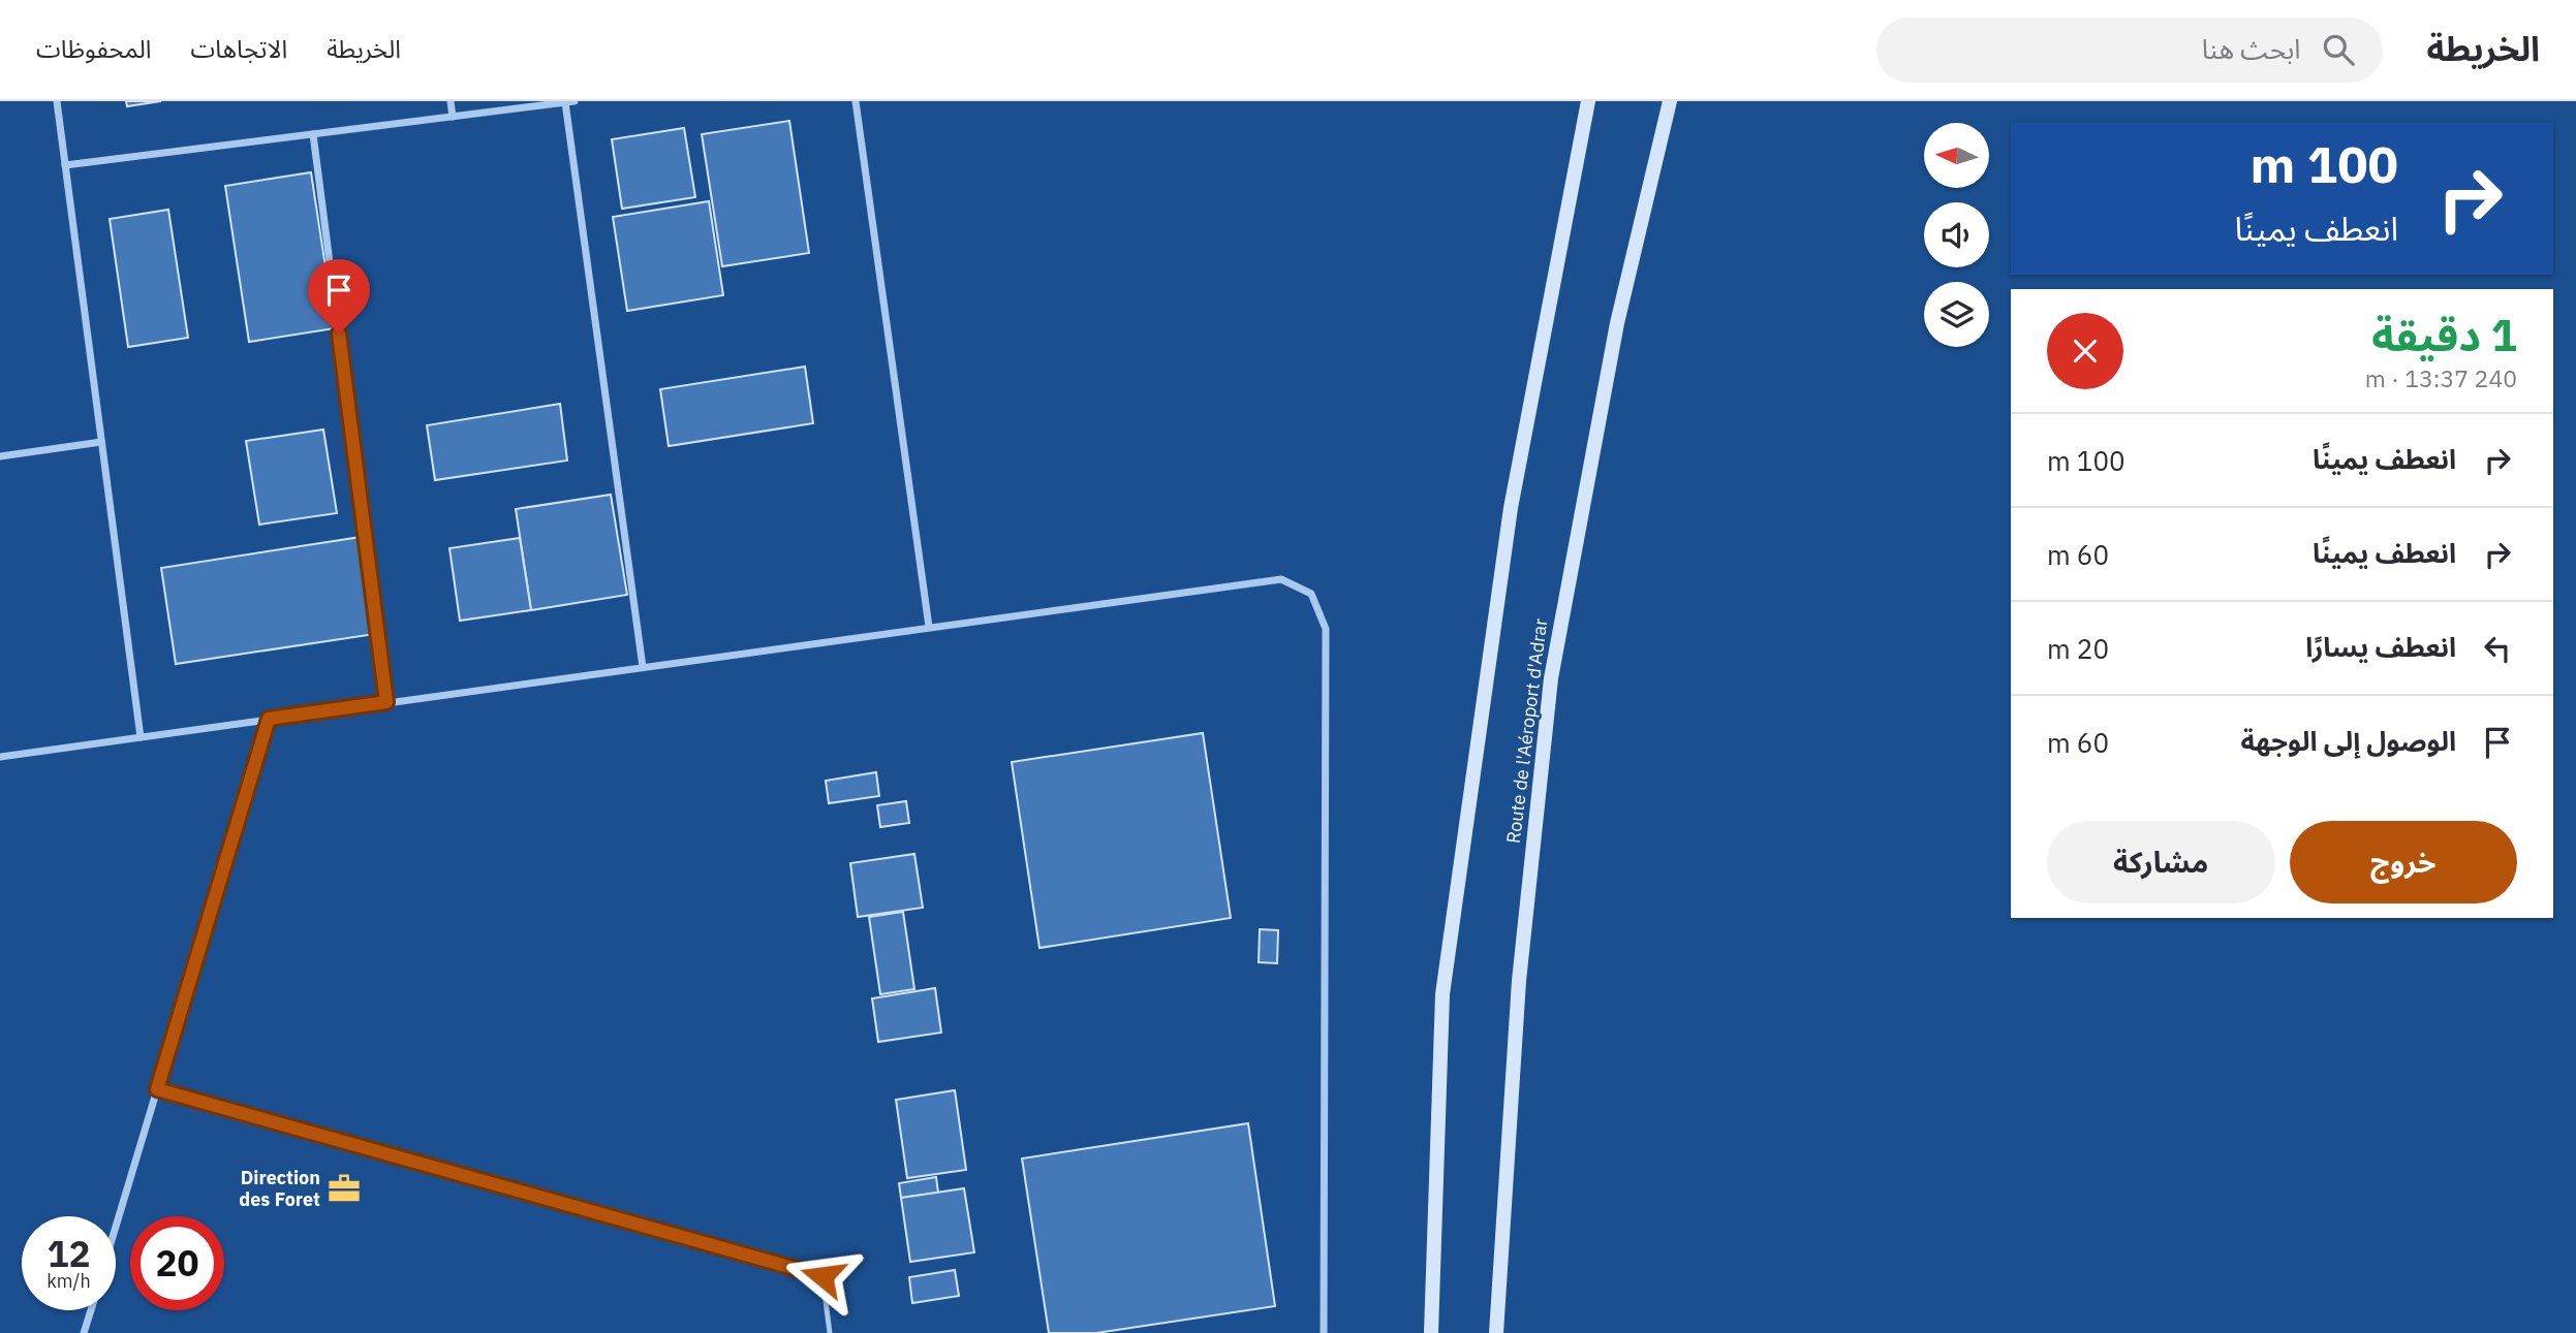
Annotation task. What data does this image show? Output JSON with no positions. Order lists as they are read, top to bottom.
{
  "streets": {
    "main road": ["Route de l'Aéroport d'Adrar"]
  },
  "places": {
    "office": ["Direction des Foret"]
  },
  "north": "left",
  "page": {
    "header": "الخريطة",
    "search": "ابحث هنا",
    "nav": ["الخريطة", "الاتجاهات", "المحفوظات"],
    "turn": ["100 m", "انعطف يمينًا"],
    "heading": ["1 دقيقة", "240 m · 13:37"],
    "list": [
      {
        "name": "انعطف يمينًا",
        "value": "100 m"
      },
      {
        "name": "انعطف يمينًا",
        "value": "60 m"
      },
      {
        "name": "انعطف يسارًا",
        "value": "20 m"
      },
      {
        "name": "الوصول إلى الوجهة",
        "value": "60 m"
      }
    ],
    "buttons": ["خروج", "مشاركة"],
    "speed": "12 km/h",
    "limit": "20"
  }
}
